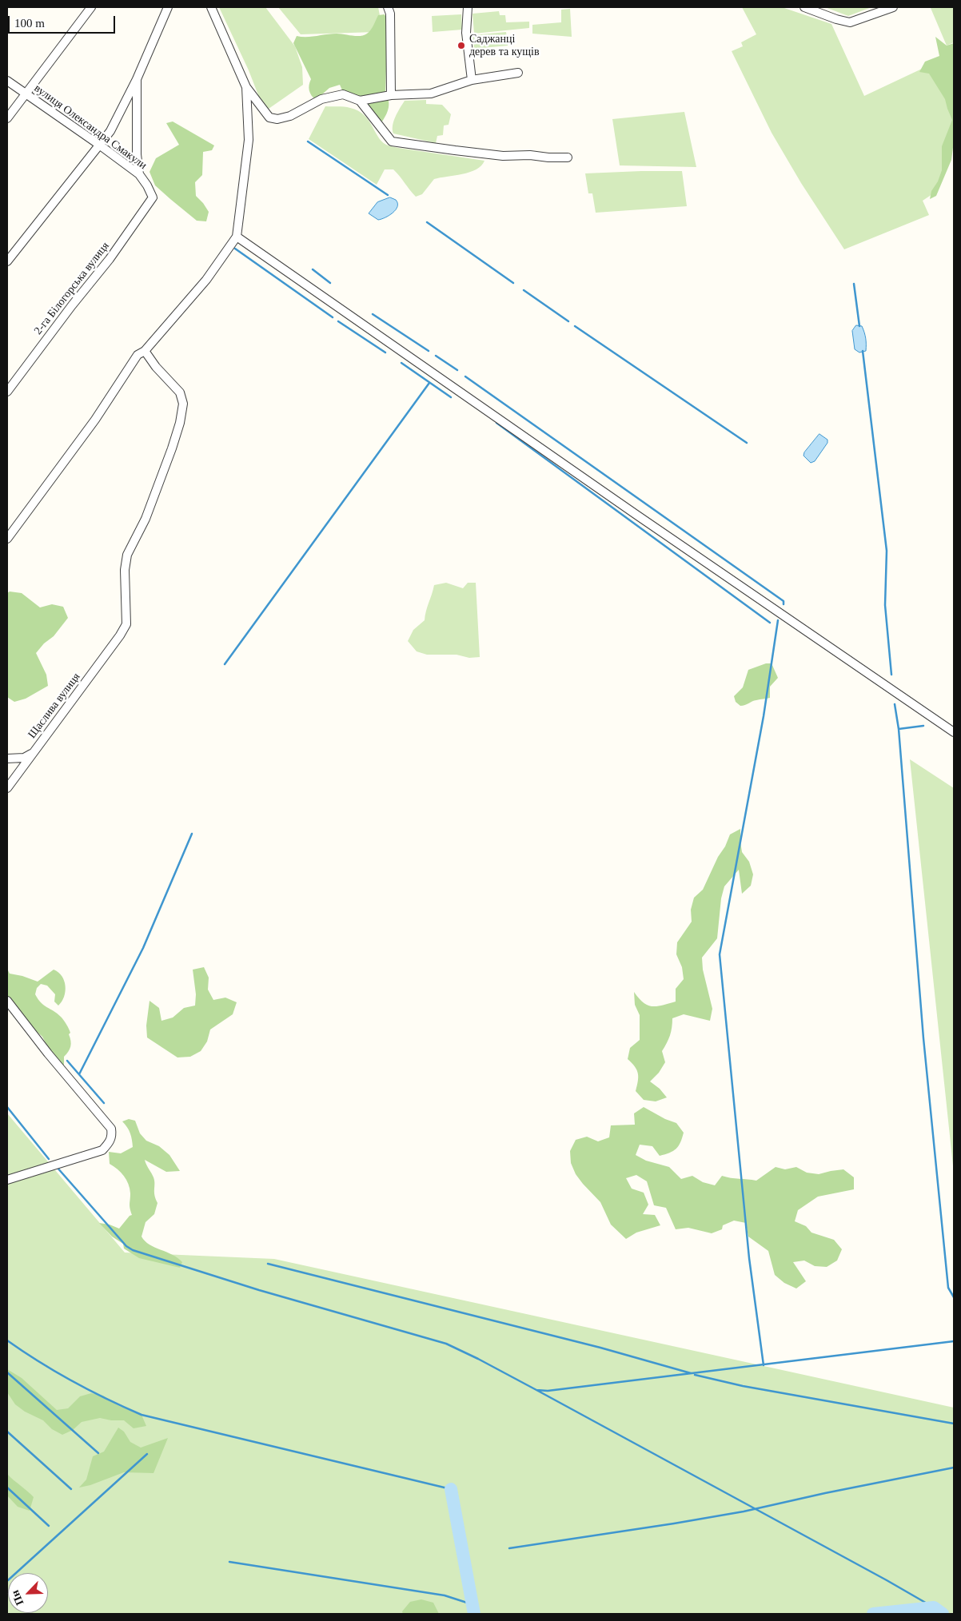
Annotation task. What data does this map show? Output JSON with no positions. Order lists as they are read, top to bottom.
{
  "streets": {
    "street": ["вулиця Олександра Смакули", "2-га Білогорська вулиця", "Щаслива вулиця"]
  },
  "crossings": [
    ["вулиця Олександра Смакули", "2-га Білогорська вулиця"]
  ],
  "places": ["Саджанці дерев та кущів"],
  "scale_bar": "100 m",
  "north": "bottom left"
}
